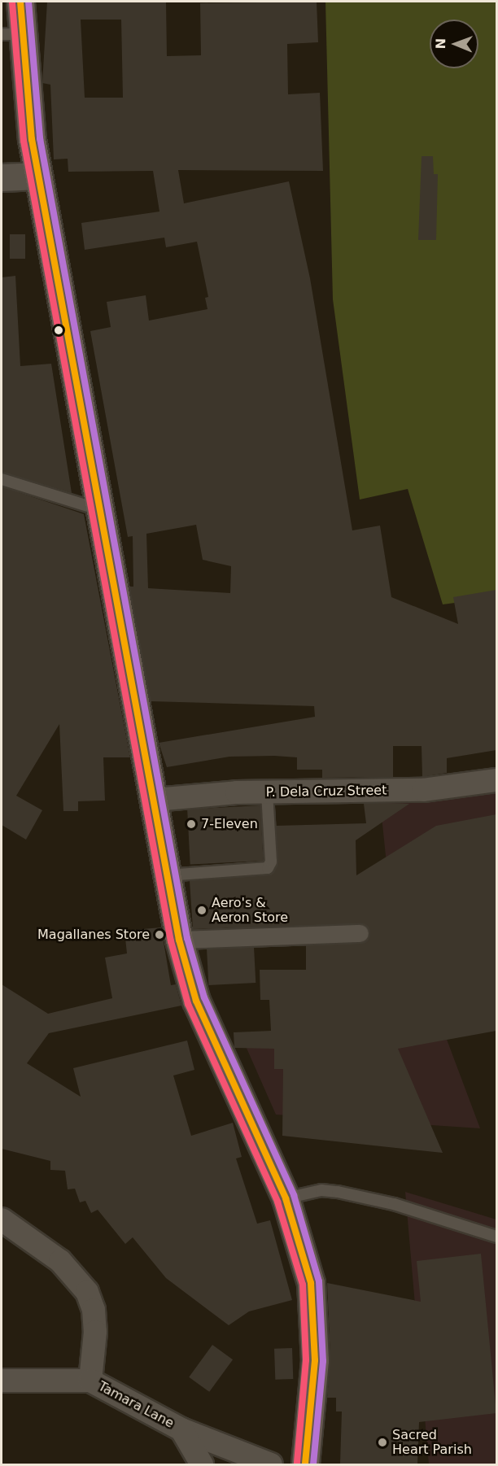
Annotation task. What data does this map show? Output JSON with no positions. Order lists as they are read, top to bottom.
{
  "streets": {
    "street": ["P. Dela Cruz Street", "Tamara Lane"]
  },
  "places": [
    "7-Eleven",
    "Aero's & Aeron Store",
    "Magallanes Store",
    "Sacred Heart Parish"
  ],
  "north": "left"
}
